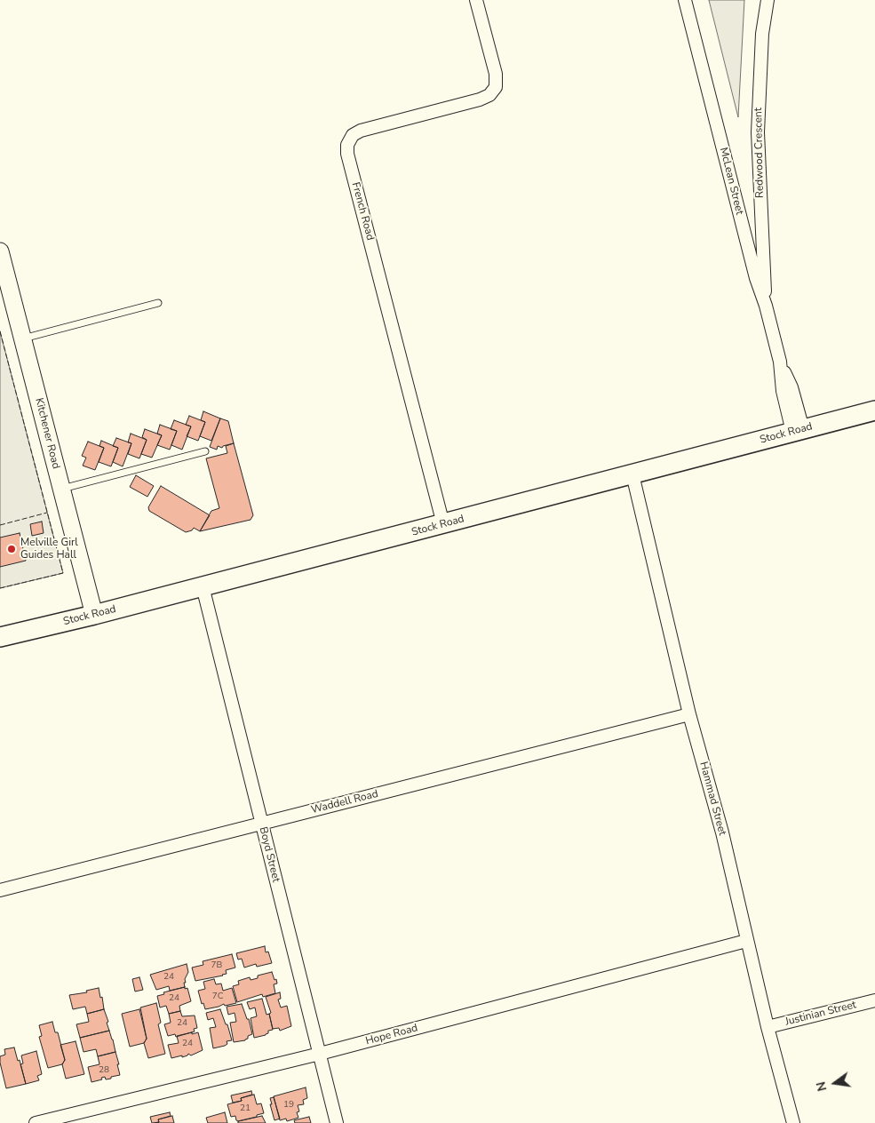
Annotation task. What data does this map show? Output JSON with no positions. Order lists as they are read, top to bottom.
{
  "streets": {
    "main road": ["Stock Road"],
    "street": [
      "Redwood Crescent",
      "McLean Street",
      "French Road",
      "Kitchener Road",
      "Hammad Street",
      "Waddell Road",
      "Boyd Street",
      "Justinian Street",
      "Hope Road"
    ]
  },
  "crossings": [
    ["Redwood Crescent", "McLean Street"],
    ["McLean Street", "Stock Road"],
    ["French Road", "Stock Road"],
    ["Kitchener Road", "Stock Road"],
    ["Stock Road", "Hammad Street"],
    ["Stock Road", "Boyd Street"],
    ["Hammad Street", "Waddell Road"],
    ["Hammad Street", "Justinian Street"],
    ["Hammad Street", "Hope Road"],
    ["Waddell Road", "Boyd Street"],
    ["Boyd Street", "Hope Road"]
  ],
  "places": ["Melville Girl Guides Hall"],
  "house_numbers": [
    "7B",
    "24",
    "7C",
    "24",
    "24",
    "24",
    "28",
    "19",
    "21"
  ],
  "north": "left"
}
